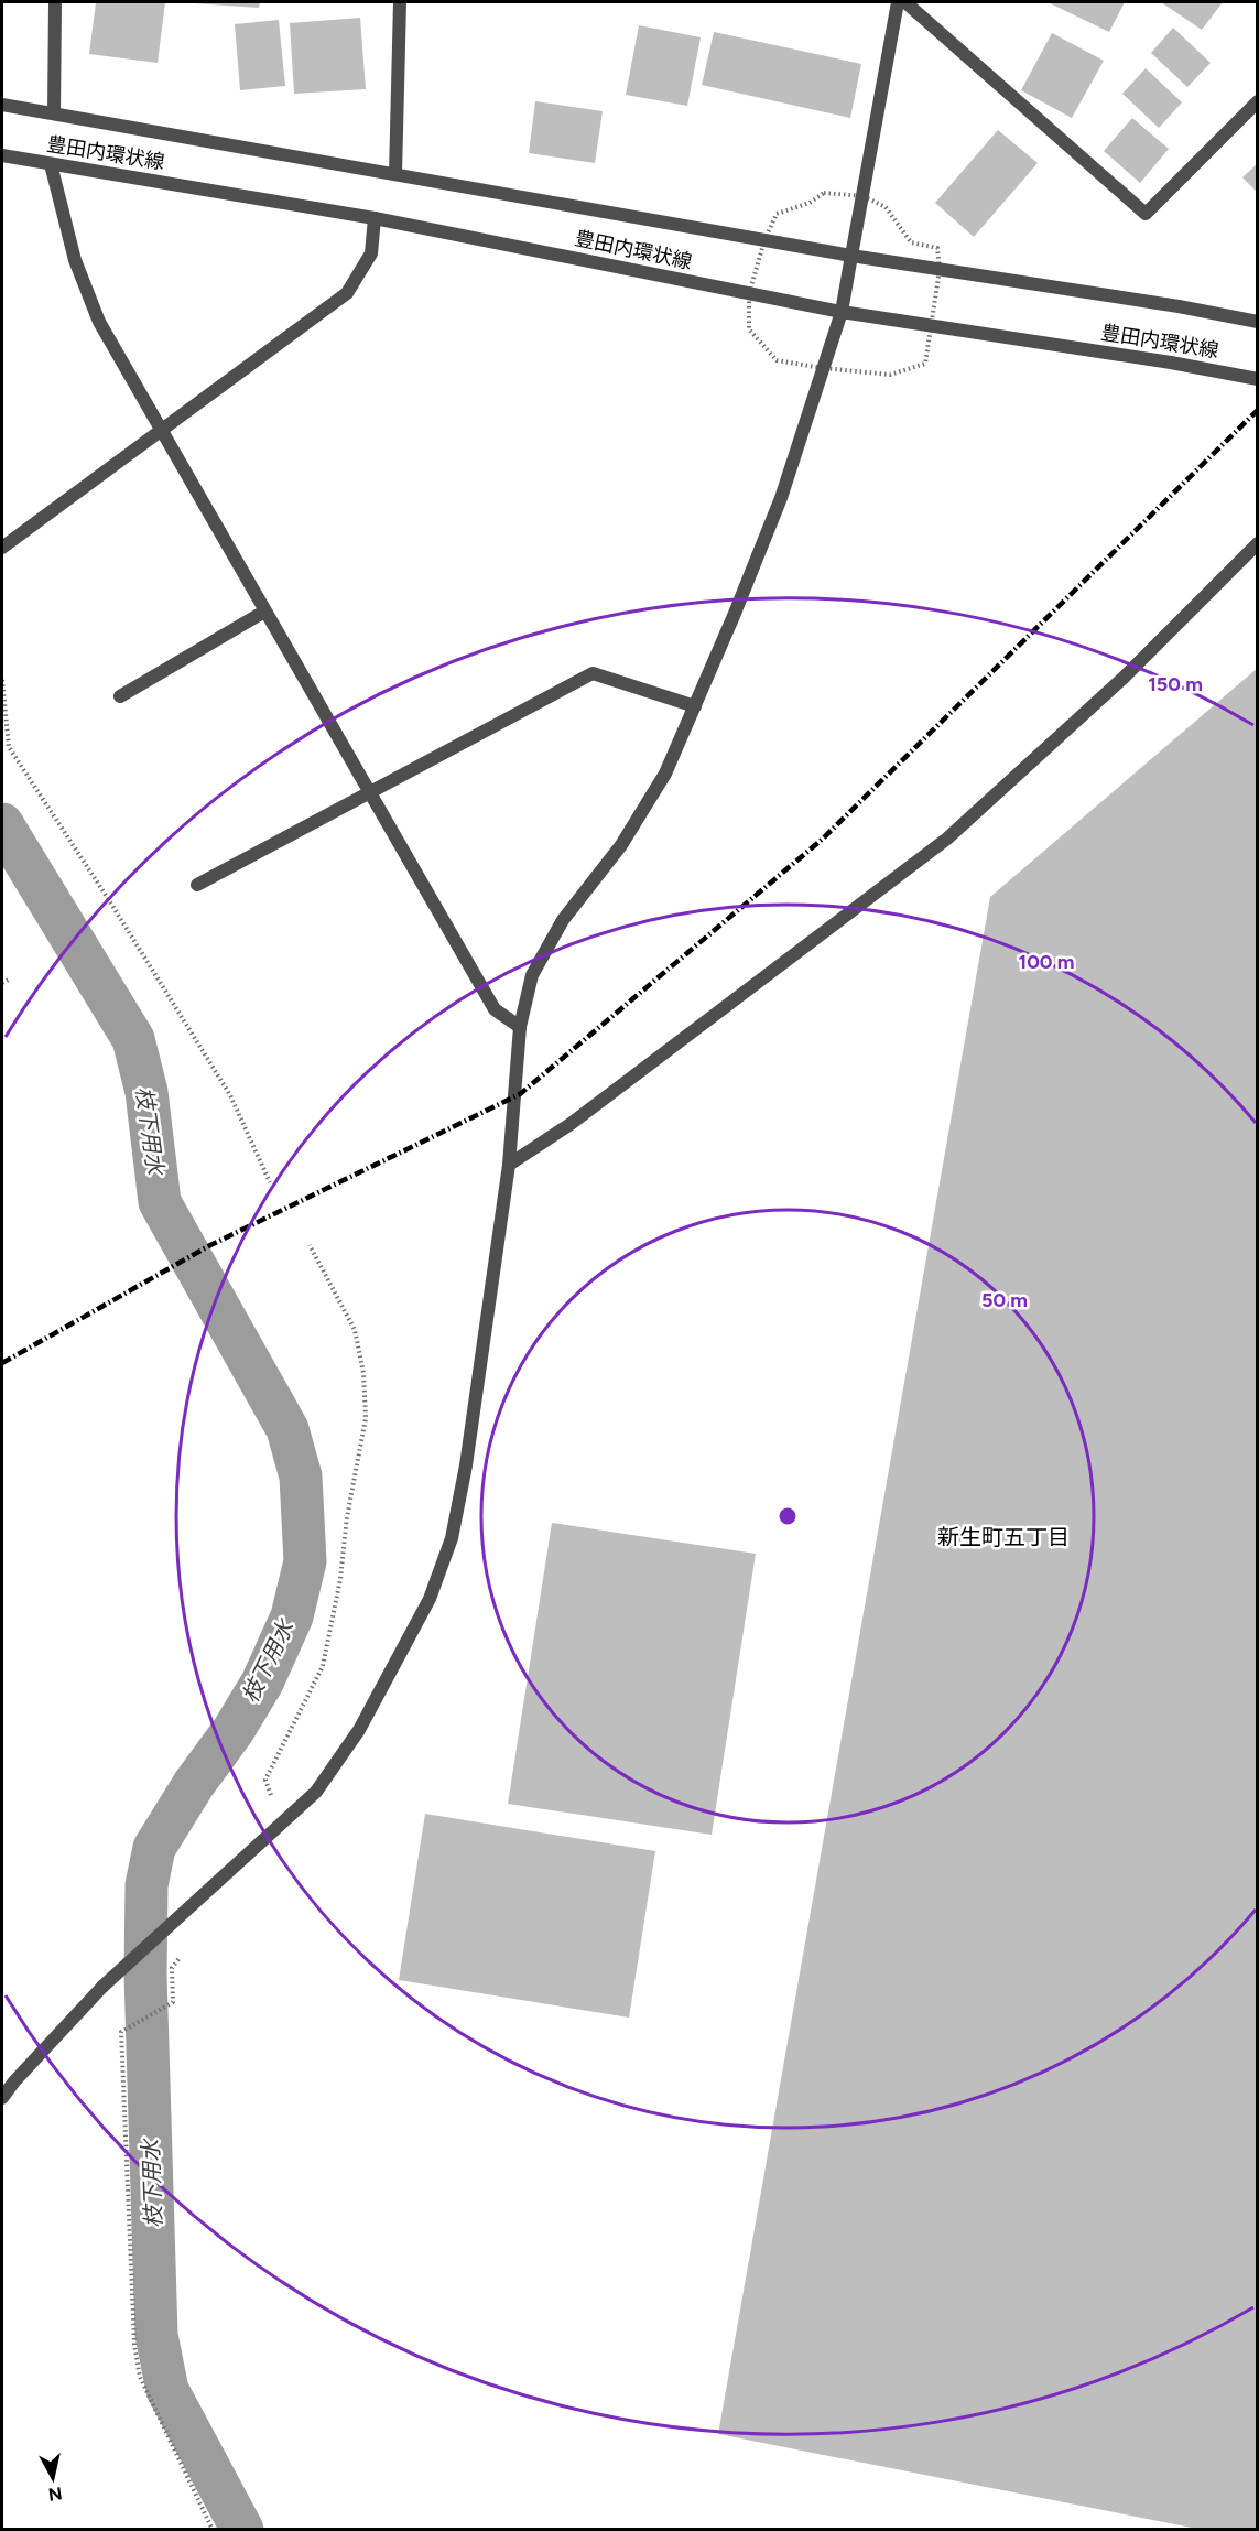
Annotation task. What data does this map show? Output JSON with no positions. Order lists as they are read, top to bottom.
{
  "streets": {
    "street": ["豊田内環状線"]
  },
  "districts": ["新生町五丁目"],
  "water": ["枝下用水"],
  "north": "bottom",
  "rings": ["150 m", "100 m", "50 m"]
}
